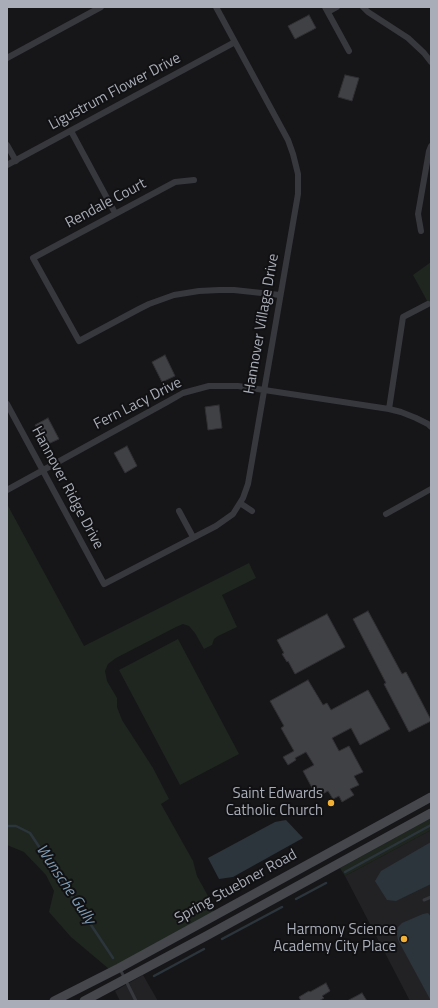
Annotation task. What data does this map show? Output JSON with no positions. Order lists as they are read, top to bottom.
{
  "streets": {
    "main road": ["Spring Stuebner Road"],
    "street": [
      "Ligustrum Flower Drive",
      "Rendale Court",
      "Hannover Village Drive",
      "Fern Lacy Drive",
      "Hannover Ridge Drive"
    ]
  },
  "crossings": [
    ["Ligustrum Flower Drive", "Hannover Village Drive"],
    ["Rendale Court", "Hannover Village Drive"],
    ["Hannover Village Drive", "Fern Lacy Drive"],
    ["Hannover Village Drive", "Hannover Ridge Drive"],
    ["Fern Lacy Drive", "Hannover Ridge Drive"]
  ],
  "water": ["Wunsche Gully"],
  "places": ["Saint Edwards Catholic Church", "Harmony Science Academy City Place"]
}
